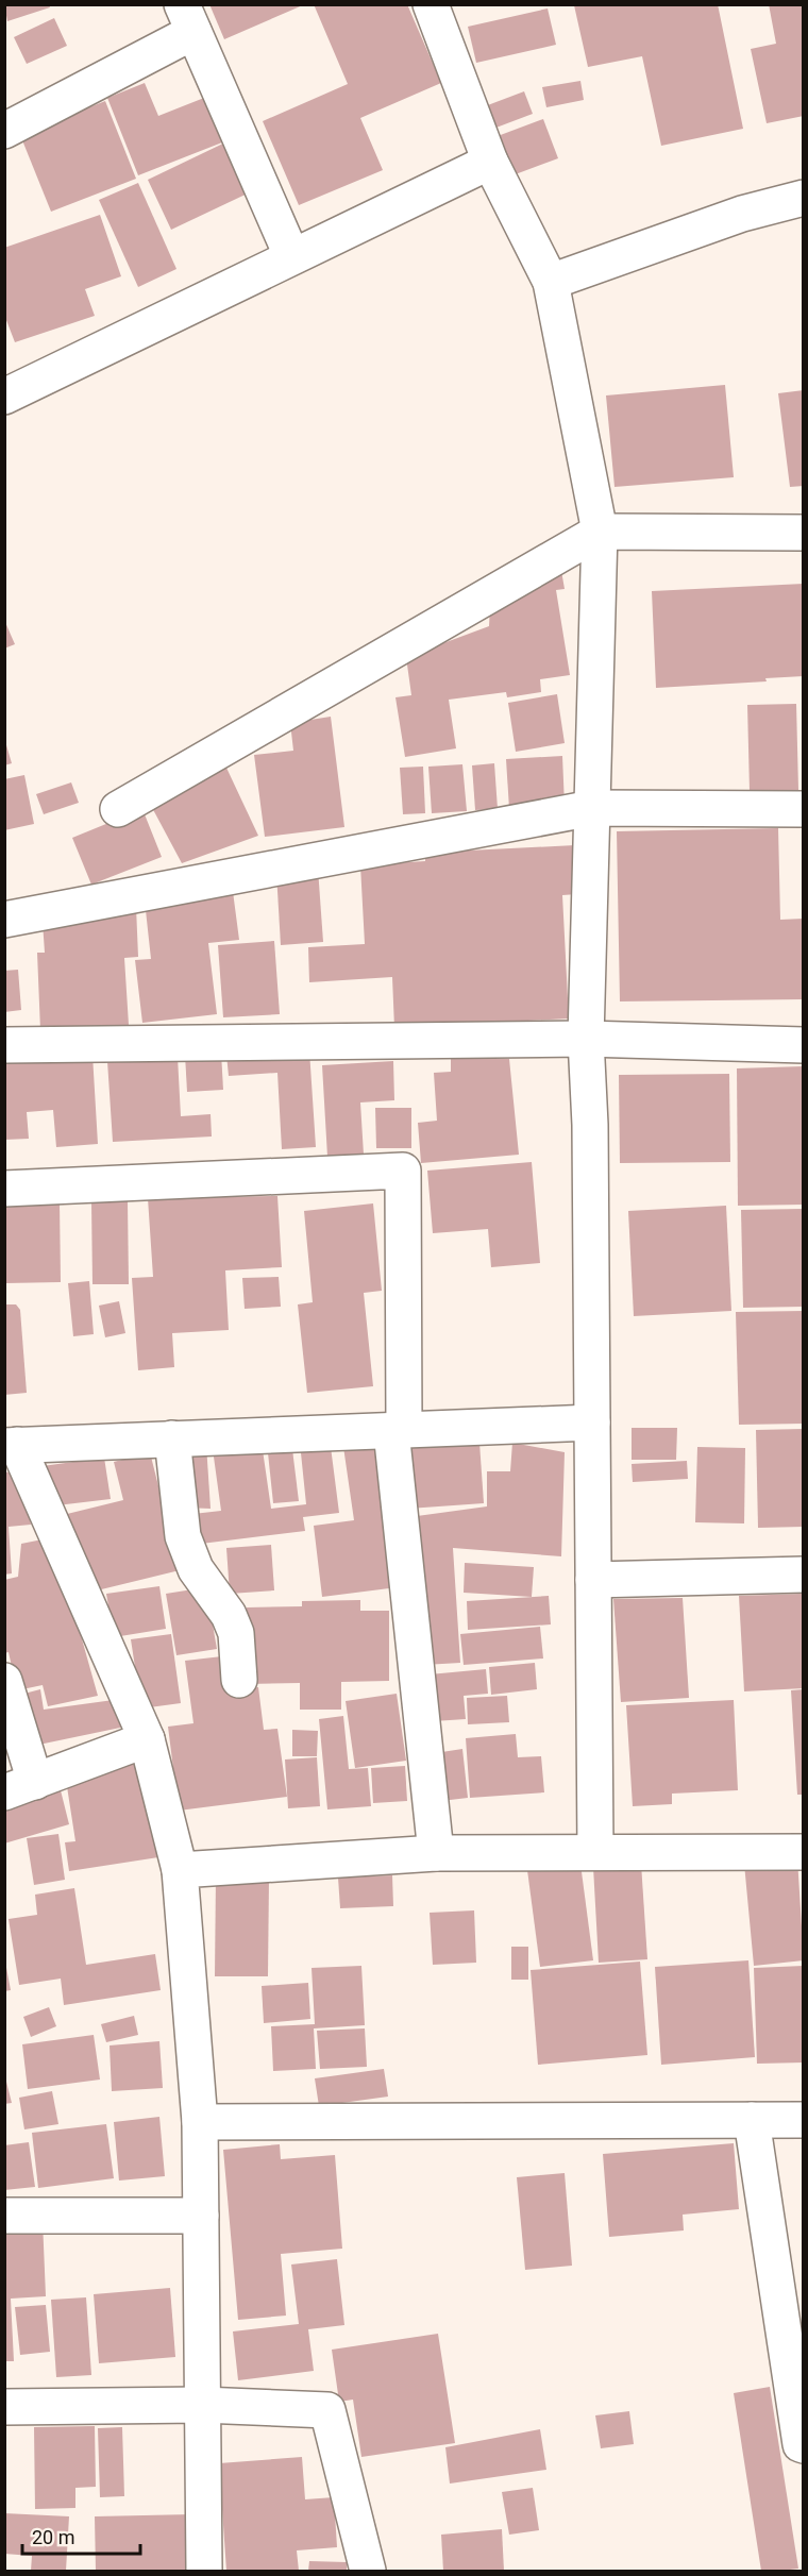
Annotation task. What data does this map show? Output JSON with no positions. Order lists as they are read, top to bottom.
{
  "scale_bar": "20 m"
}
